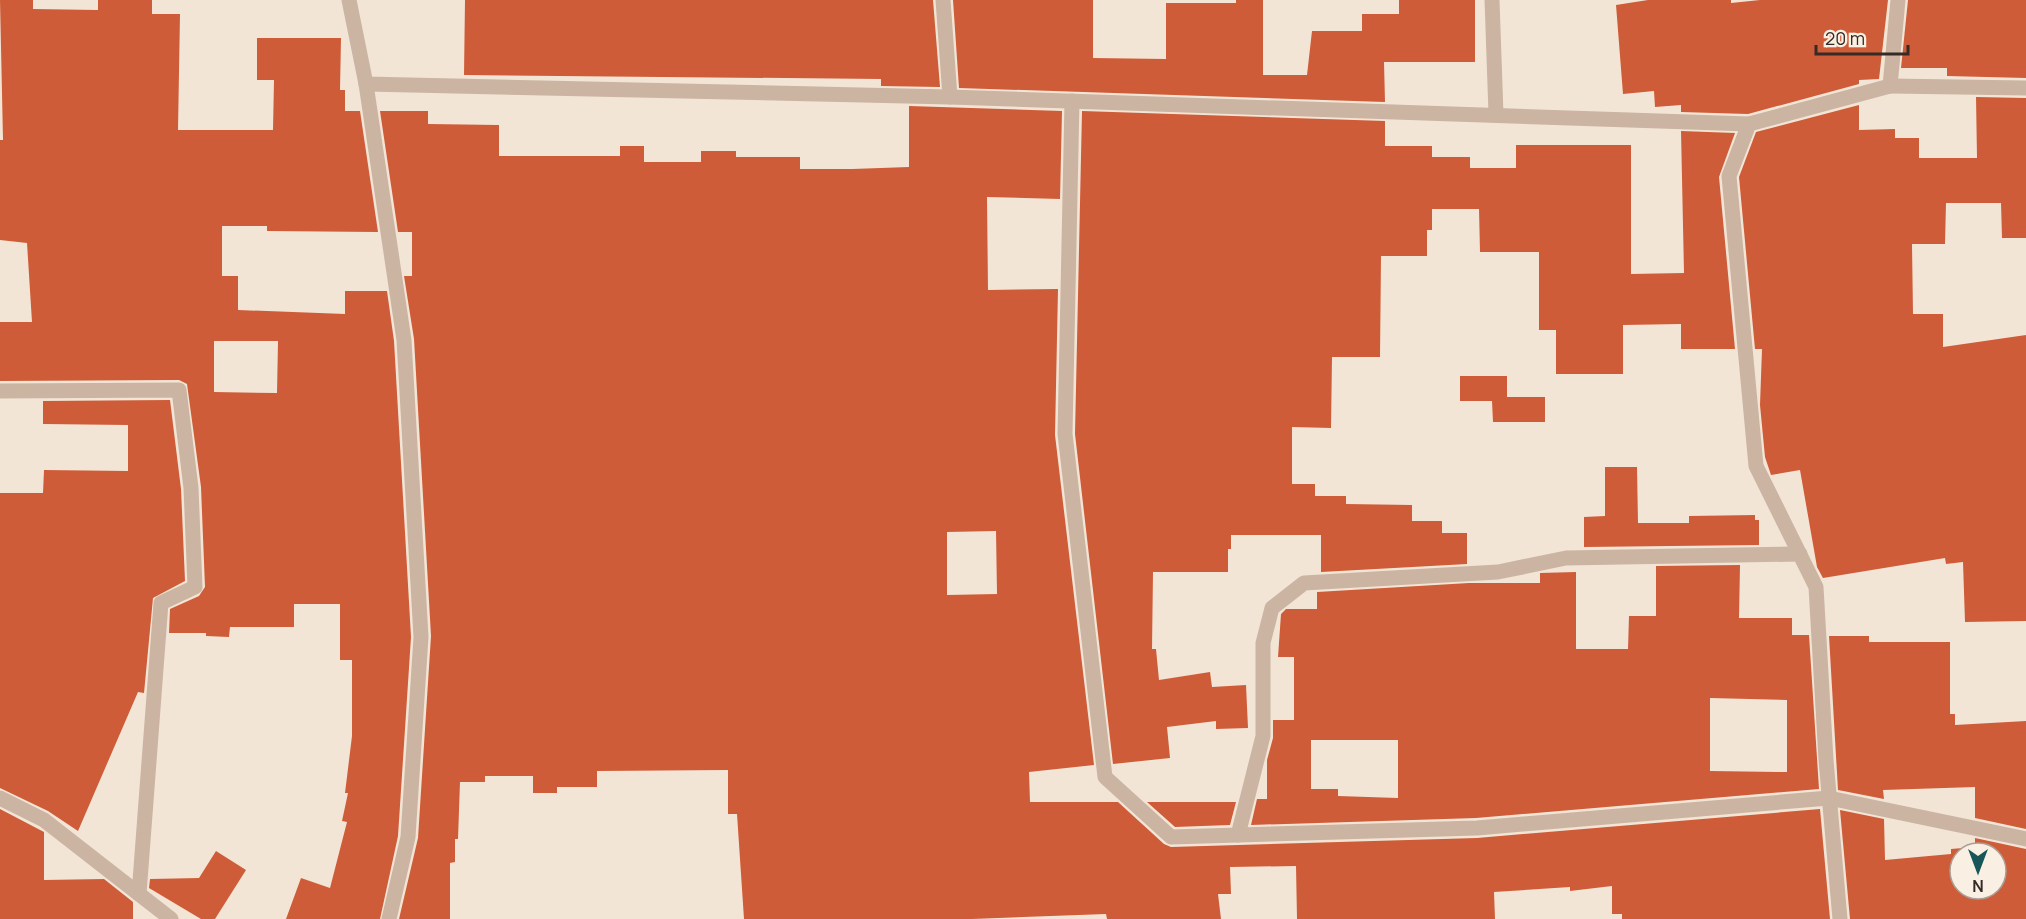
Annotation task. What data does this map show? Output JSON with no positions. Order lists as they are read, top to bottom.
{
  "scale_bar": "20 m",
  "north": "bottom"
}
